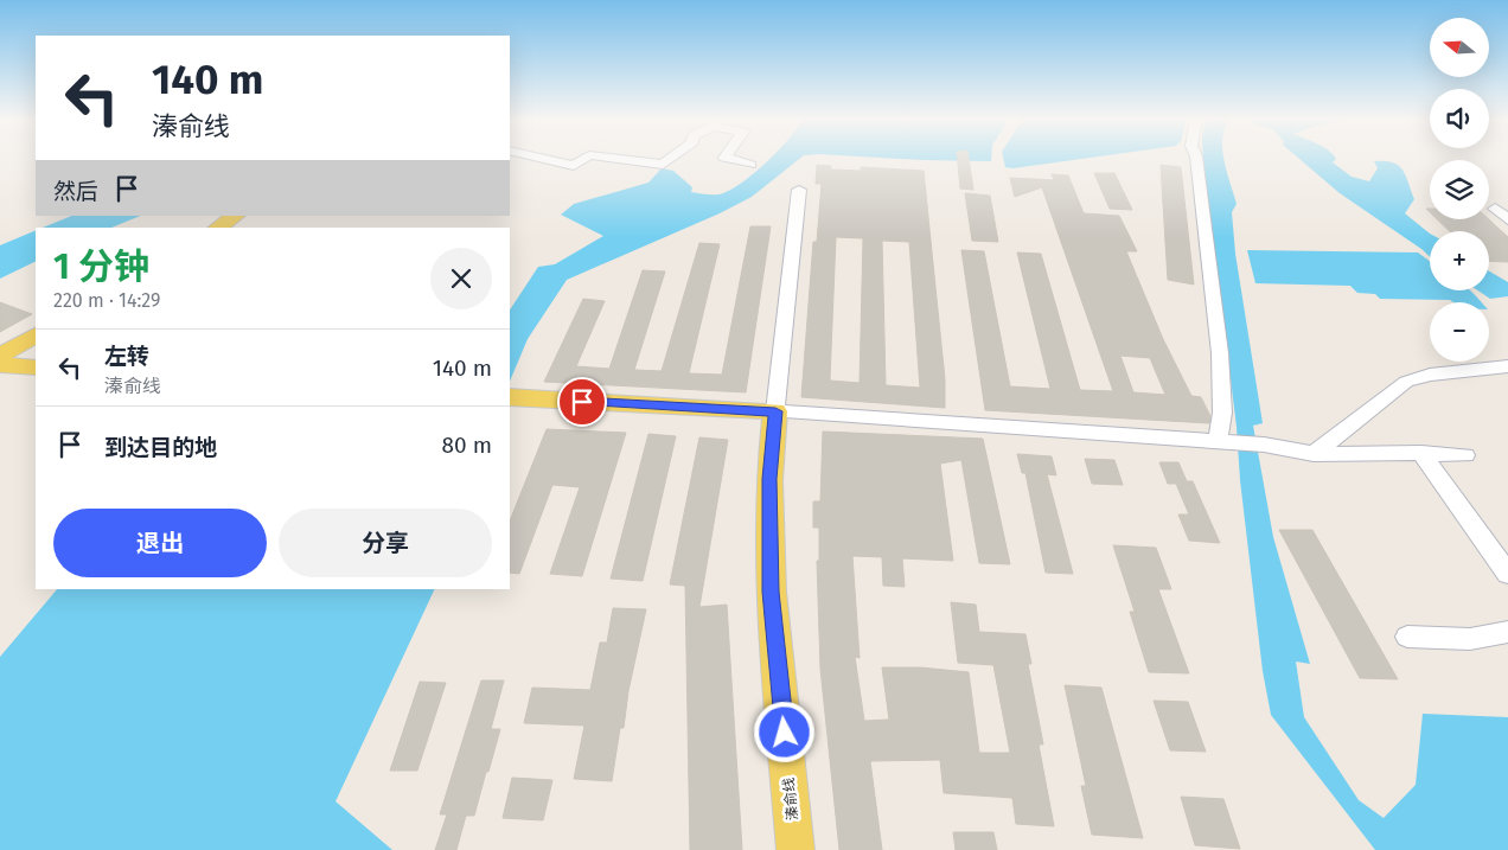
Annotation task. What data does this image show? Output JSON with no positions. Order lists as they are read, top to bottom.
{
  "streets": {
    "main road": ["溱俞线"]
  },
  "north": "left",
  "page": {
    "map_buttons": ["+", "−"],
    "turn": ["140 m", "溱俞线"],
    "then": "然后",
    "heading": ["1 分钟", "220 m · 14:29"],
    "list": [
      {
        "name": "左转",
        "note": "溱俞线",
        "value": "140 m"
      },
      {
        "name": "到达目的地",
        "value": "80 m"
      }
    ],
    "buttons": ["退出", "分享"]
  }
}
